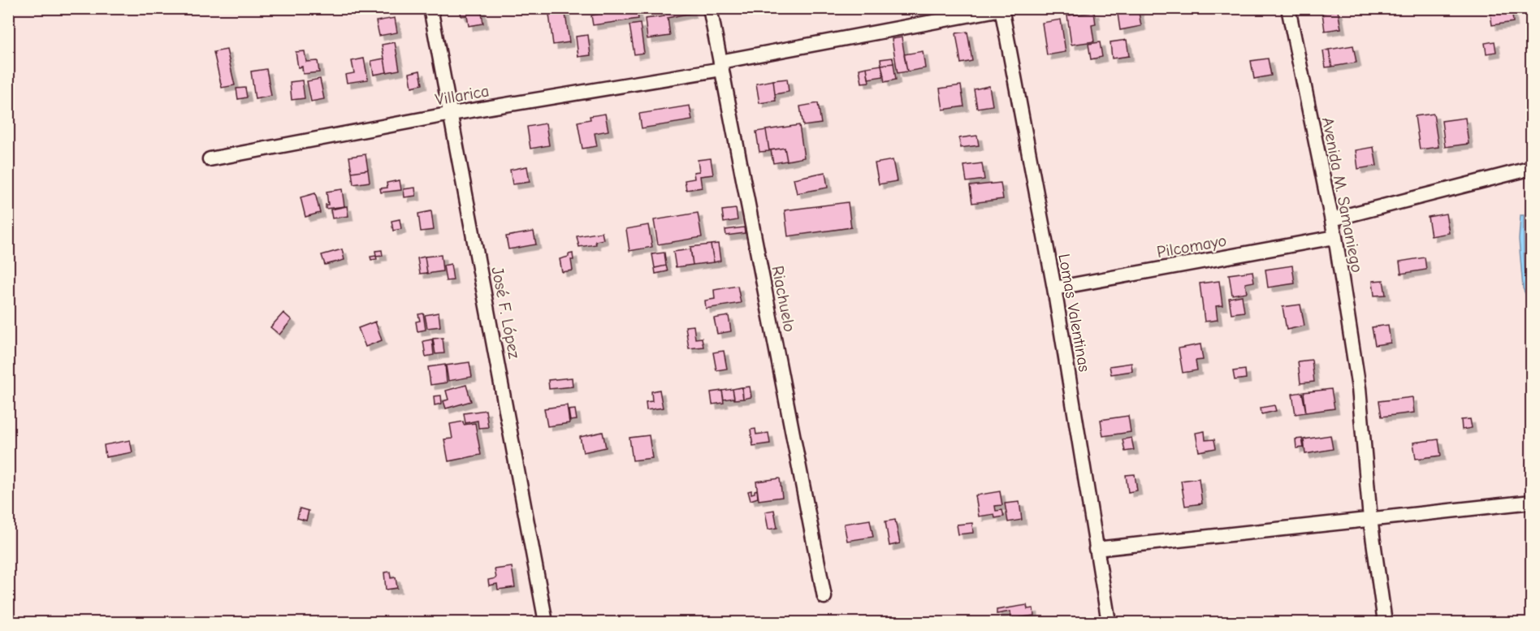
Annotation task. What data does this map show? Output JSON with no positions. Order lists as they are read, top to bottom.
{
  "streets": {
    "street": [
      "Villarica",
      "Avenida M. Samaniego",
      "Pilcomayo",
      "Riachuelo",
      "José F. López",
      "Lomas Valentinas"
    ]
  },
  "crossings": [
    ["Villarica", "Riachuelo"],
    ["Villarica", "José F. López"],
    ["Villarica", "Lomas Valentinas"],
    ["Avenida M. Samaniego", "Pilcomayo"],
    ["Pilcomayo", "Lomas Valentinas"]
  ]
}
